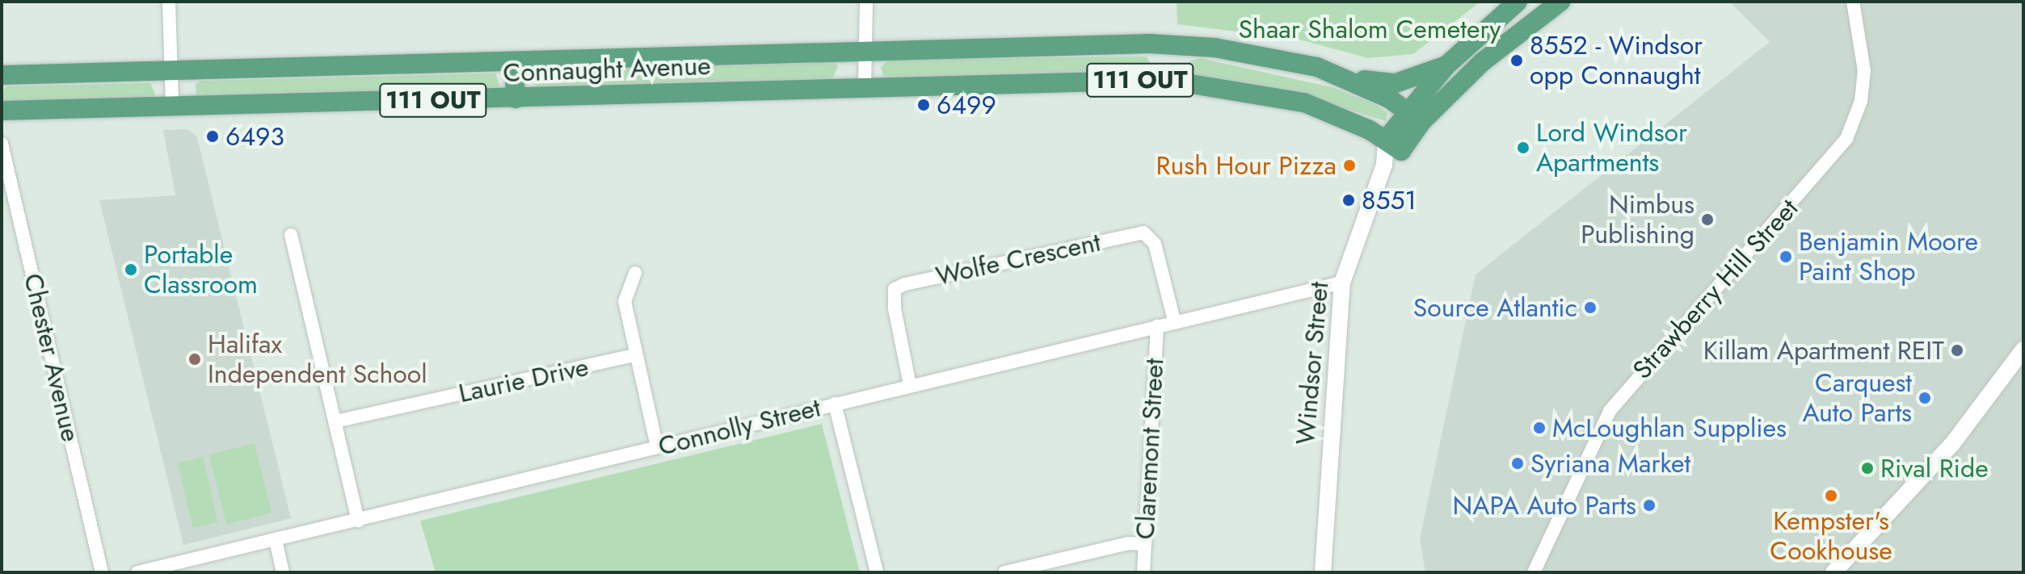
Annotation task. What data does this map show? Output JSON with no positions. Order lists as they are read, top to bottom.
{
  "streets": {
    "main road": ["Connaught Avenue", "111 OUT"],
    "street": [
      "Wolfe Crescent",
      "Strawberry Hill Street",
      "Chester Avenue",
      "Windsor Street",
      "Laurie Drive",
      "Connolly Street",
      "Claremont Street"
    ]
  },
  "crossings": [
    ["Connaught Avenue", "Windsor Street"],
    ["Wolfe Crescent", "Connolly Street"],
    ["Windsor Street", "Connolly Street"],
    ["Connolly Street", "Claremont Street"]
  ],
  "parks": ["Shaar Shalom Cemetery"],
  "places": [
    "8552 - Windsor opp Connaught",
    "6499",
    "6493",
    "Lord Windsor Apartments",
    "Rush Hour Pizza",
    "8551",
    "Nimbus Publishing",
    "Benjamin Moore Paint Shop",
    "Portable Classroom",
    "Source Atlantic",
    "Killam Apartment REIT",
    "Halifax Independent School",
    "Carquest Auto Parts",
    "McLoughlan Supplies",
    "Syriana Market",
    "Rival Ride",
    "Kempster's Cookhouse",
    "NAPA Auto Parts"
  ]
}
